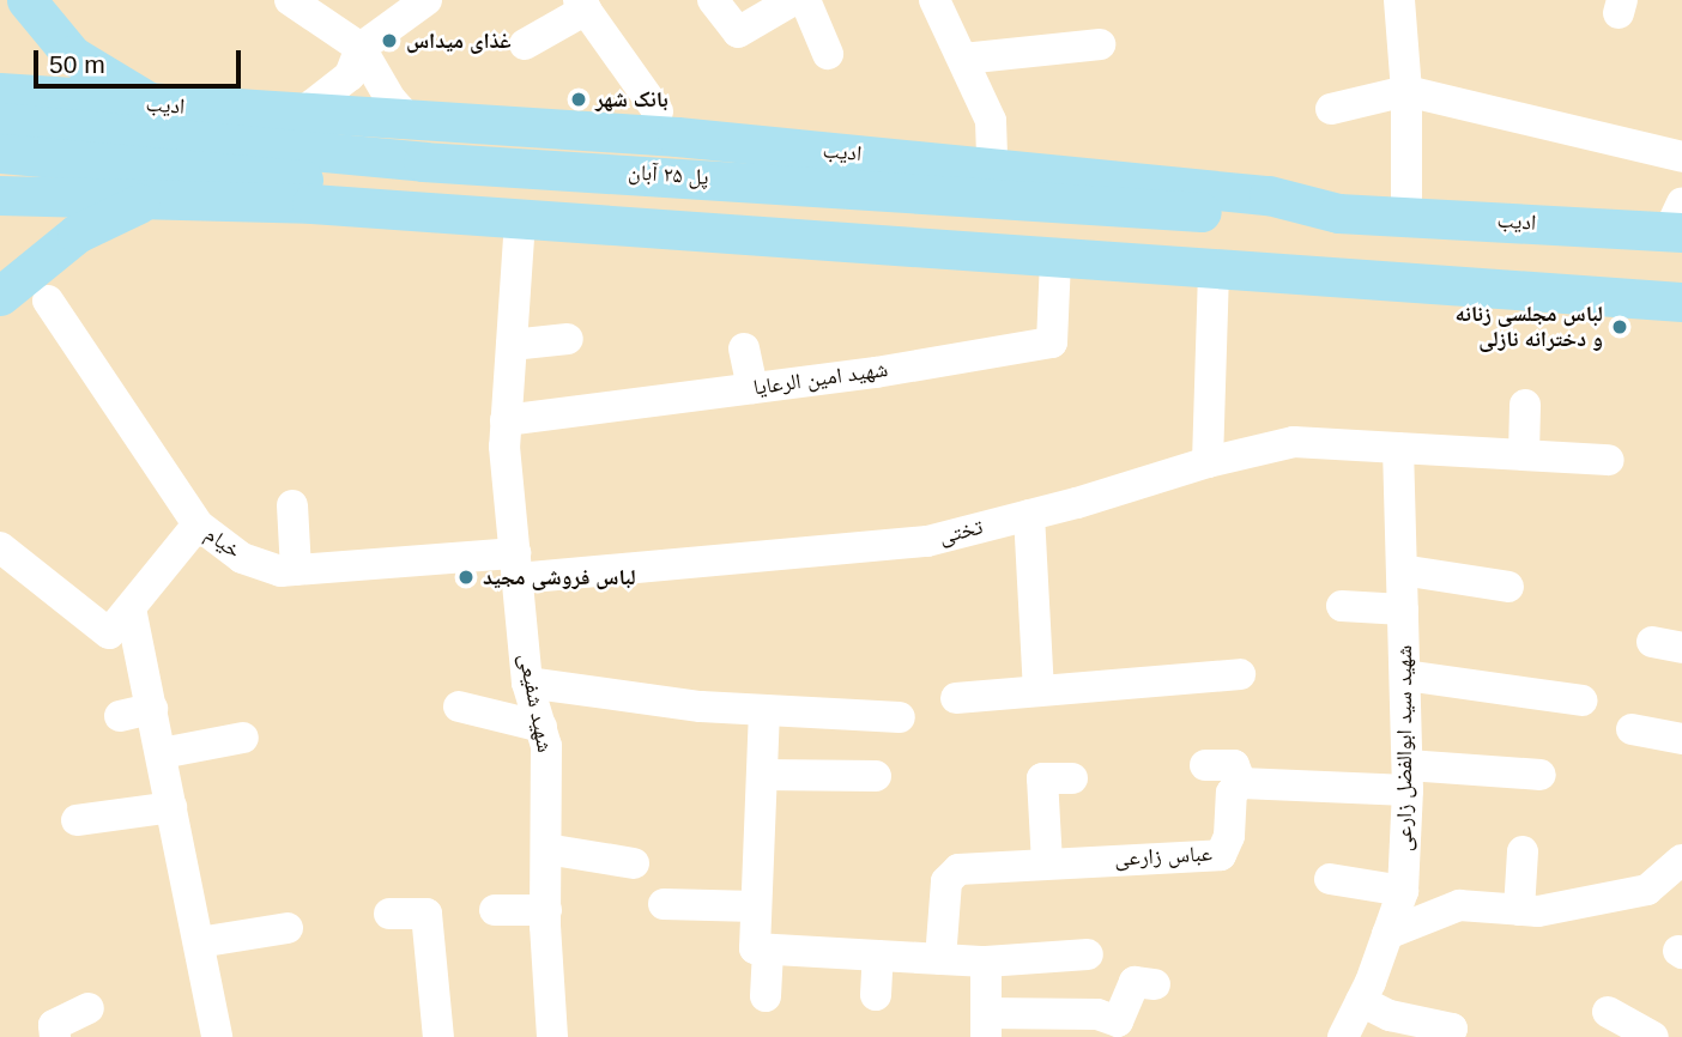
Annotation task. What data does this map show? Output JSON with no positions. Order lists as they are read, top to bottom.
{
  "streets": {
    "main road": ["ادیب", "پل ۲۵ آبان"],
    "street": [
      "شهید امین الرعایا",
      "تختی",
      "خیام",
      "شهید شفیعی",
      "شهید سید ابوالفضل زارعی",
      "عباس زارعی"
    ]
  },
  "crossings": [
    ["ادیب", "پل ۲۵ آبان"],
    ["شهید امین الرعایا", "شهید شفیعی"],
    ["تختی", "خیام"],
    ["تختی", "شهید شفیعی"],
    ["تختی", "شهید سید ابوالفضل زارعی"],
    ["خیام", "شهید شفیعی"]
  ],
  "places": [
    "غذای میداس",
    "بانک شهر",
    "لباس مجلسی زنانه و دخترانه نازلی",
    "لباس فروشی مجید"
  ],
  "scale_bar": "50 m"
}
